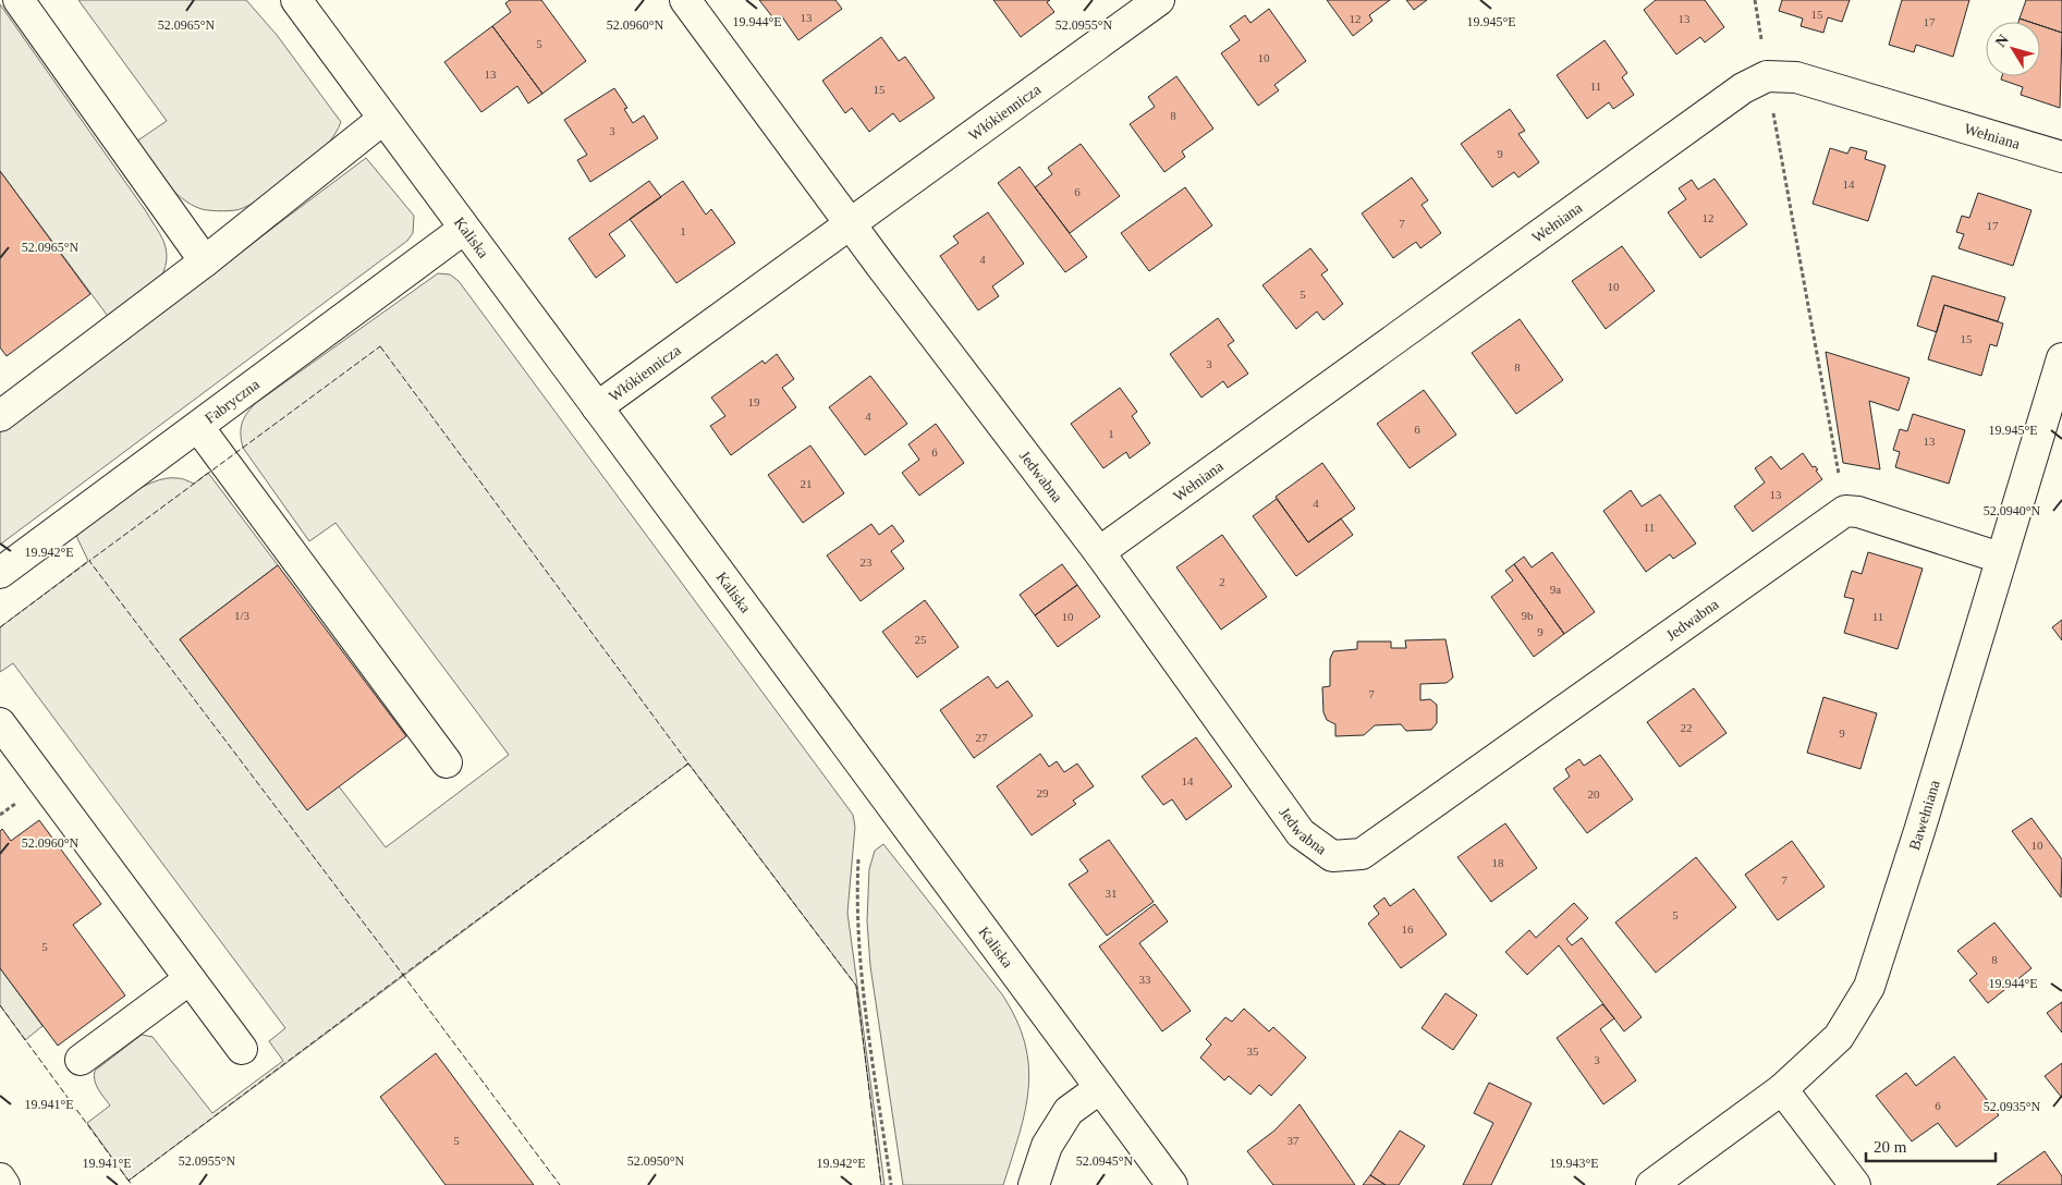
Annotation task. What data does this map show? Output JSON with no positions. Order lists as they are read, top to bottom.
{
  "streets": {
    "street": [
      "Włókiennicza",
      "Wełniana",
      "Kaliska",
      "Fabryczna",
      "Jedwabna",
      "Bawełniana"
    ]
  },
  "crossings": [
    ["Włókiennicza", "Kaliska"],
    ["Włókiennicza", "Jedwabna"],
    ["Wełniana", "Jedwabna"],
    ["Kaliska", "Fabryczna"]
  ],
  "house_numbers": [
    "15",
    "13",
    "12",
    "13",
    "17",
    "5",
    "10",
    "13",
    "11",
    "15",
    "8",
    "3",
    "9",
    "14",
    "6",
    "12",
    "7",
    "17",
    "1",
    "4",
    "10",
    "5",
    "15",
    "3",
    "8",
    "19",
    "4",
    "6",
    "1",
    "13",
    "6",
    "21",
    "13",
    "4",
    "11",
    "23",
    "2",
    "9a",
    "1/3",
    "9b",
    "10",
    "11",
    "9",
    "25",
    "7",
    "22",
    "9",
    "27",
    "14",
    "29",
    "20",
    "10",
    "18",
    "7",
    "31",
    "5",
    "16",
    "5",
    "8",
    "33",
    "35",
    "3",
    "6",
    "5",
    "37"
  ],
  "scale_bar": "20 m",
  "north": "top left",
  "coordinates": [
    "19.945°E",
    "19.944°E",
    "52.0965°N",
    "52.0960°N",
    "52.0955°N",
    "52.0940°N",
    "19.942°E",
    "19.941°E",
    "52.0935°N",
    "52.0950°N",
    "52.0945°N",
    "19.943°E"
  ]
}
